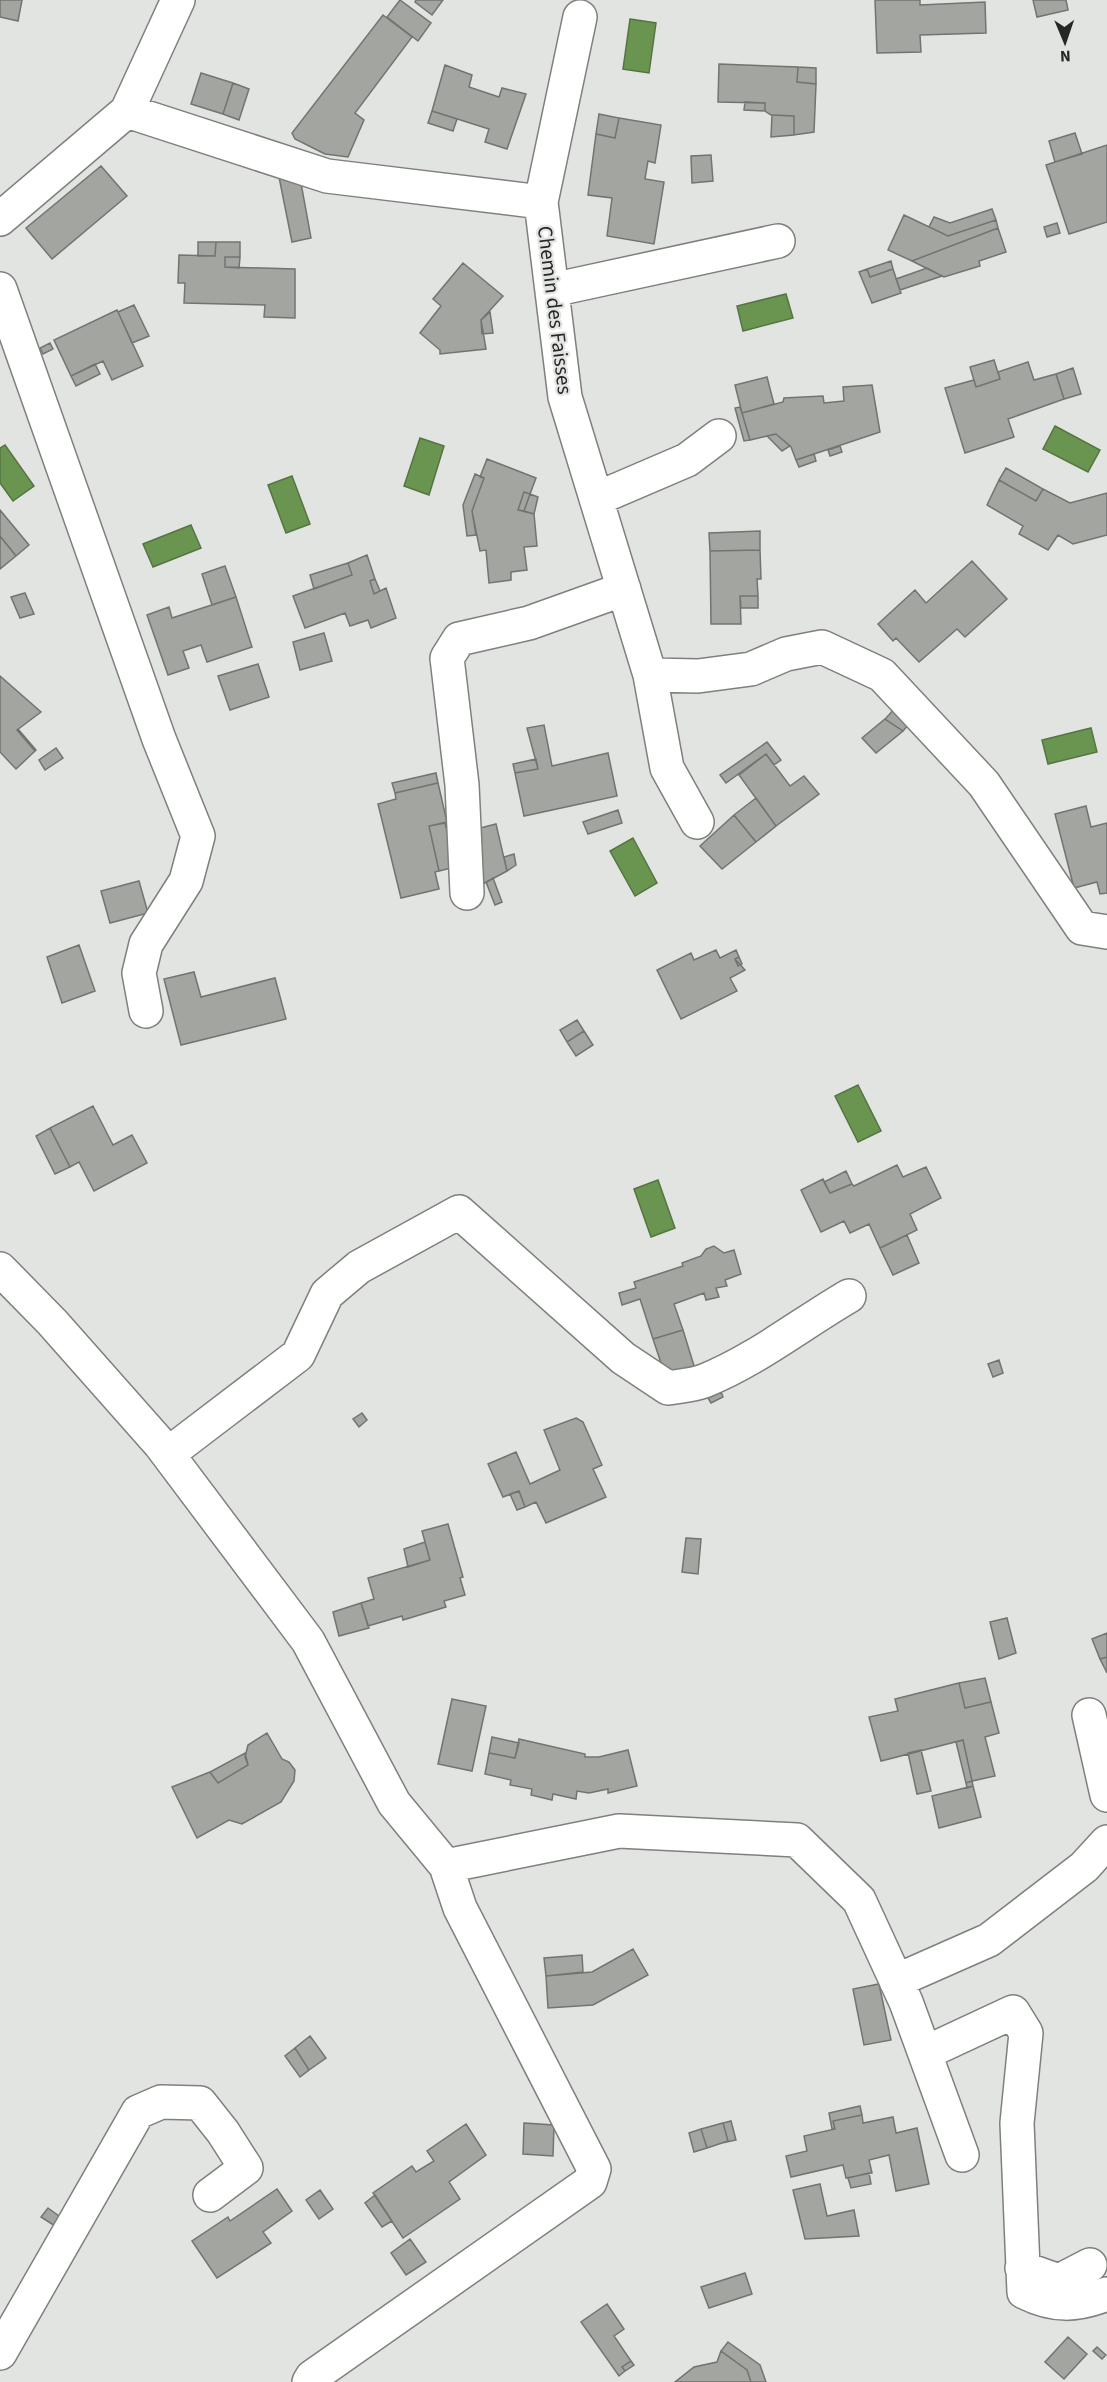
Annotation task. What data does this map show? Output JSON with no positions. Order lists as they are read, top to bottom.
{
  "streets": {
    "street": ["Chemin des Faisses"]
  },
  "north": "bottom"
}
